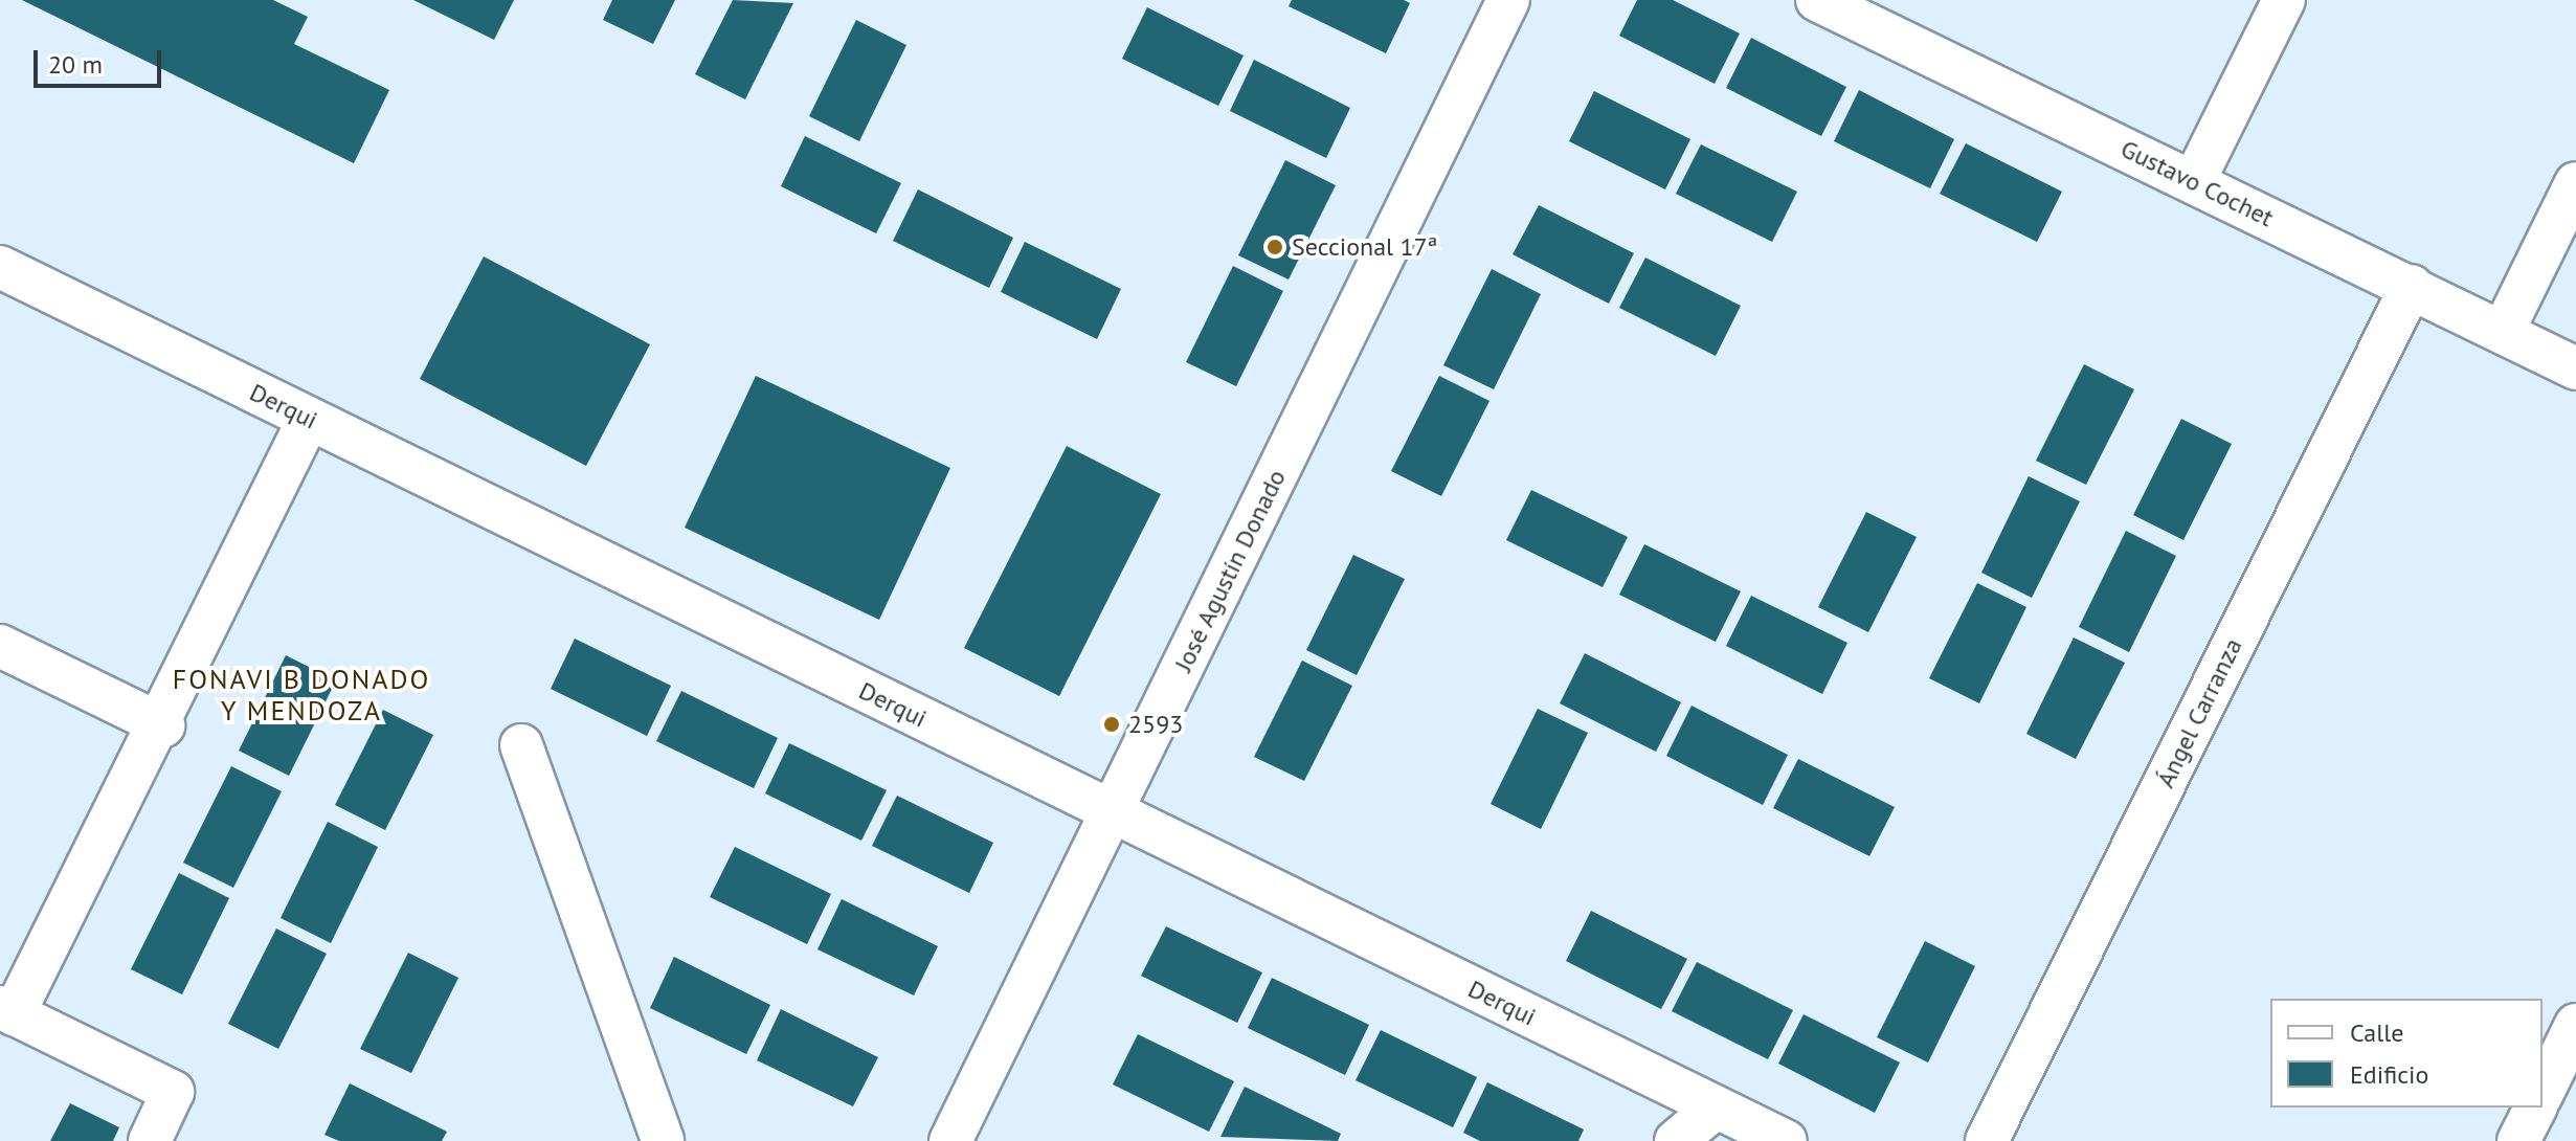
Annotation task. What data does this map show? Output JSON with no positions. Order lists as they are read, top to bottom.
{
  "streets": {
    "street": [
      "Gustavo Cochet",
      "Derqui",
      "José Agustín Donado",
      "Ángel Carranza"
    ]
  },
  "crossings": [
    ["Gustavo Cochet", "Ángel Carranza"],
    ["Derqui", "José Agustín Donado"]
  ],
  "districts": ["FONAVI B DONADO Y MENDOZA"],
  "places": ["Seccional 17ª", "2593"],
  "legend": ["Calle", "Edificio"],
  "scale_bar": "20 m"
}
